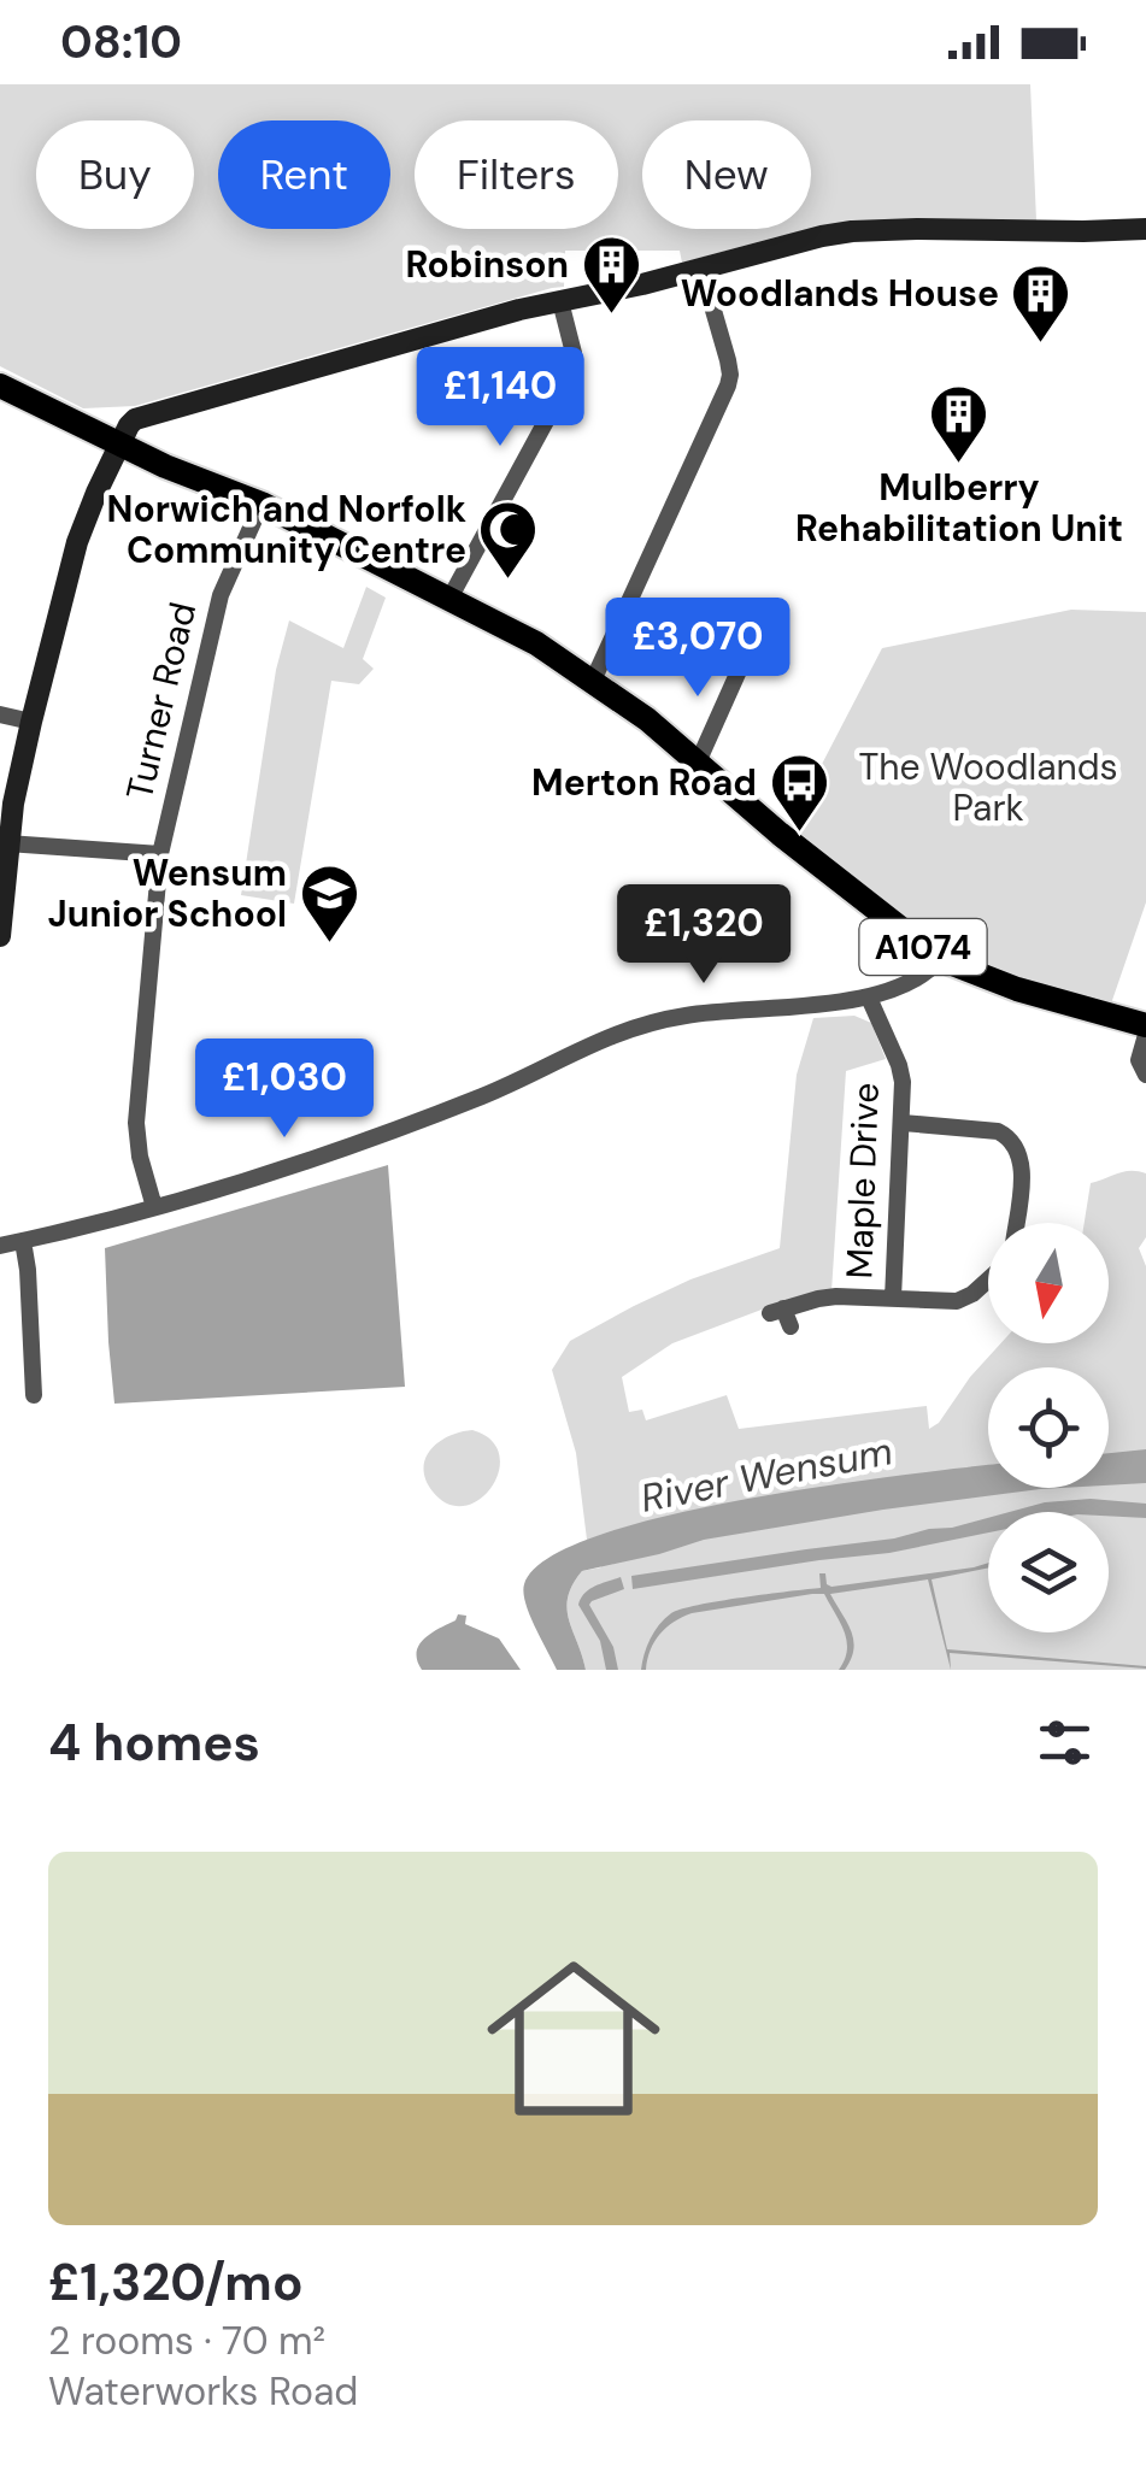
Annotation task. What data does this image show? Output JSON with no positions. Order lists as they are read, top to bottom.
{
  "streets": {
    "main road": ["A1074"],
    "street": ["Turner Road", "Maple Drive"]
  },
  "crossings": [
    ["Turner Road", "A1074"]
  ],
  "water": ["River Wensum"],
  "parks": ["The Woodlands Park"],
  "places": {
    "building": ["Robinson", "Woodlands House", "Mulberry Rehabilitation Unit"],
    "mosque": ["Norwich and Norfolk Community Centre"],
    "bus stop": ["Merton Road"],
    "school or university": ["Wensum Junior School"]
  },
  "north": "bottom",
  "page": {
    "status": "08:10",
    "chip": [
      "Buy",
      "Rent",
      "Filters",
      "New"
    ],
    "price": [
      "£1,140",
      "£3,070",
      "£1,320",
      "£1,030"
    ],
    "heading": "4 homes",
    "list": [
      {
        "name": "£1,320/mo",
        "note": "2 rooms · 70 m² · Waterworks Road"
      }
    ]
  }
}
